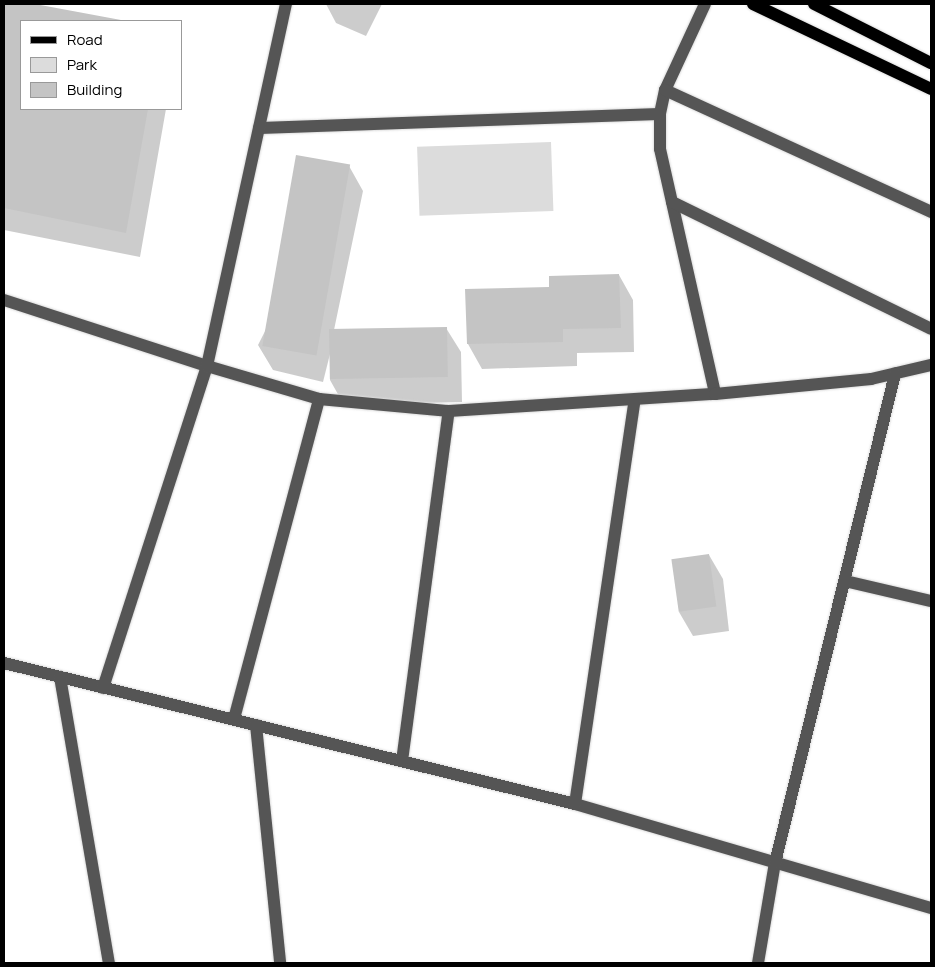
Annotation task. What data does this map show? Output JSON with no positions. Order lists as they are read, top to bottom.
{
  "legend": ["Road", "Park", "Building"]
}
